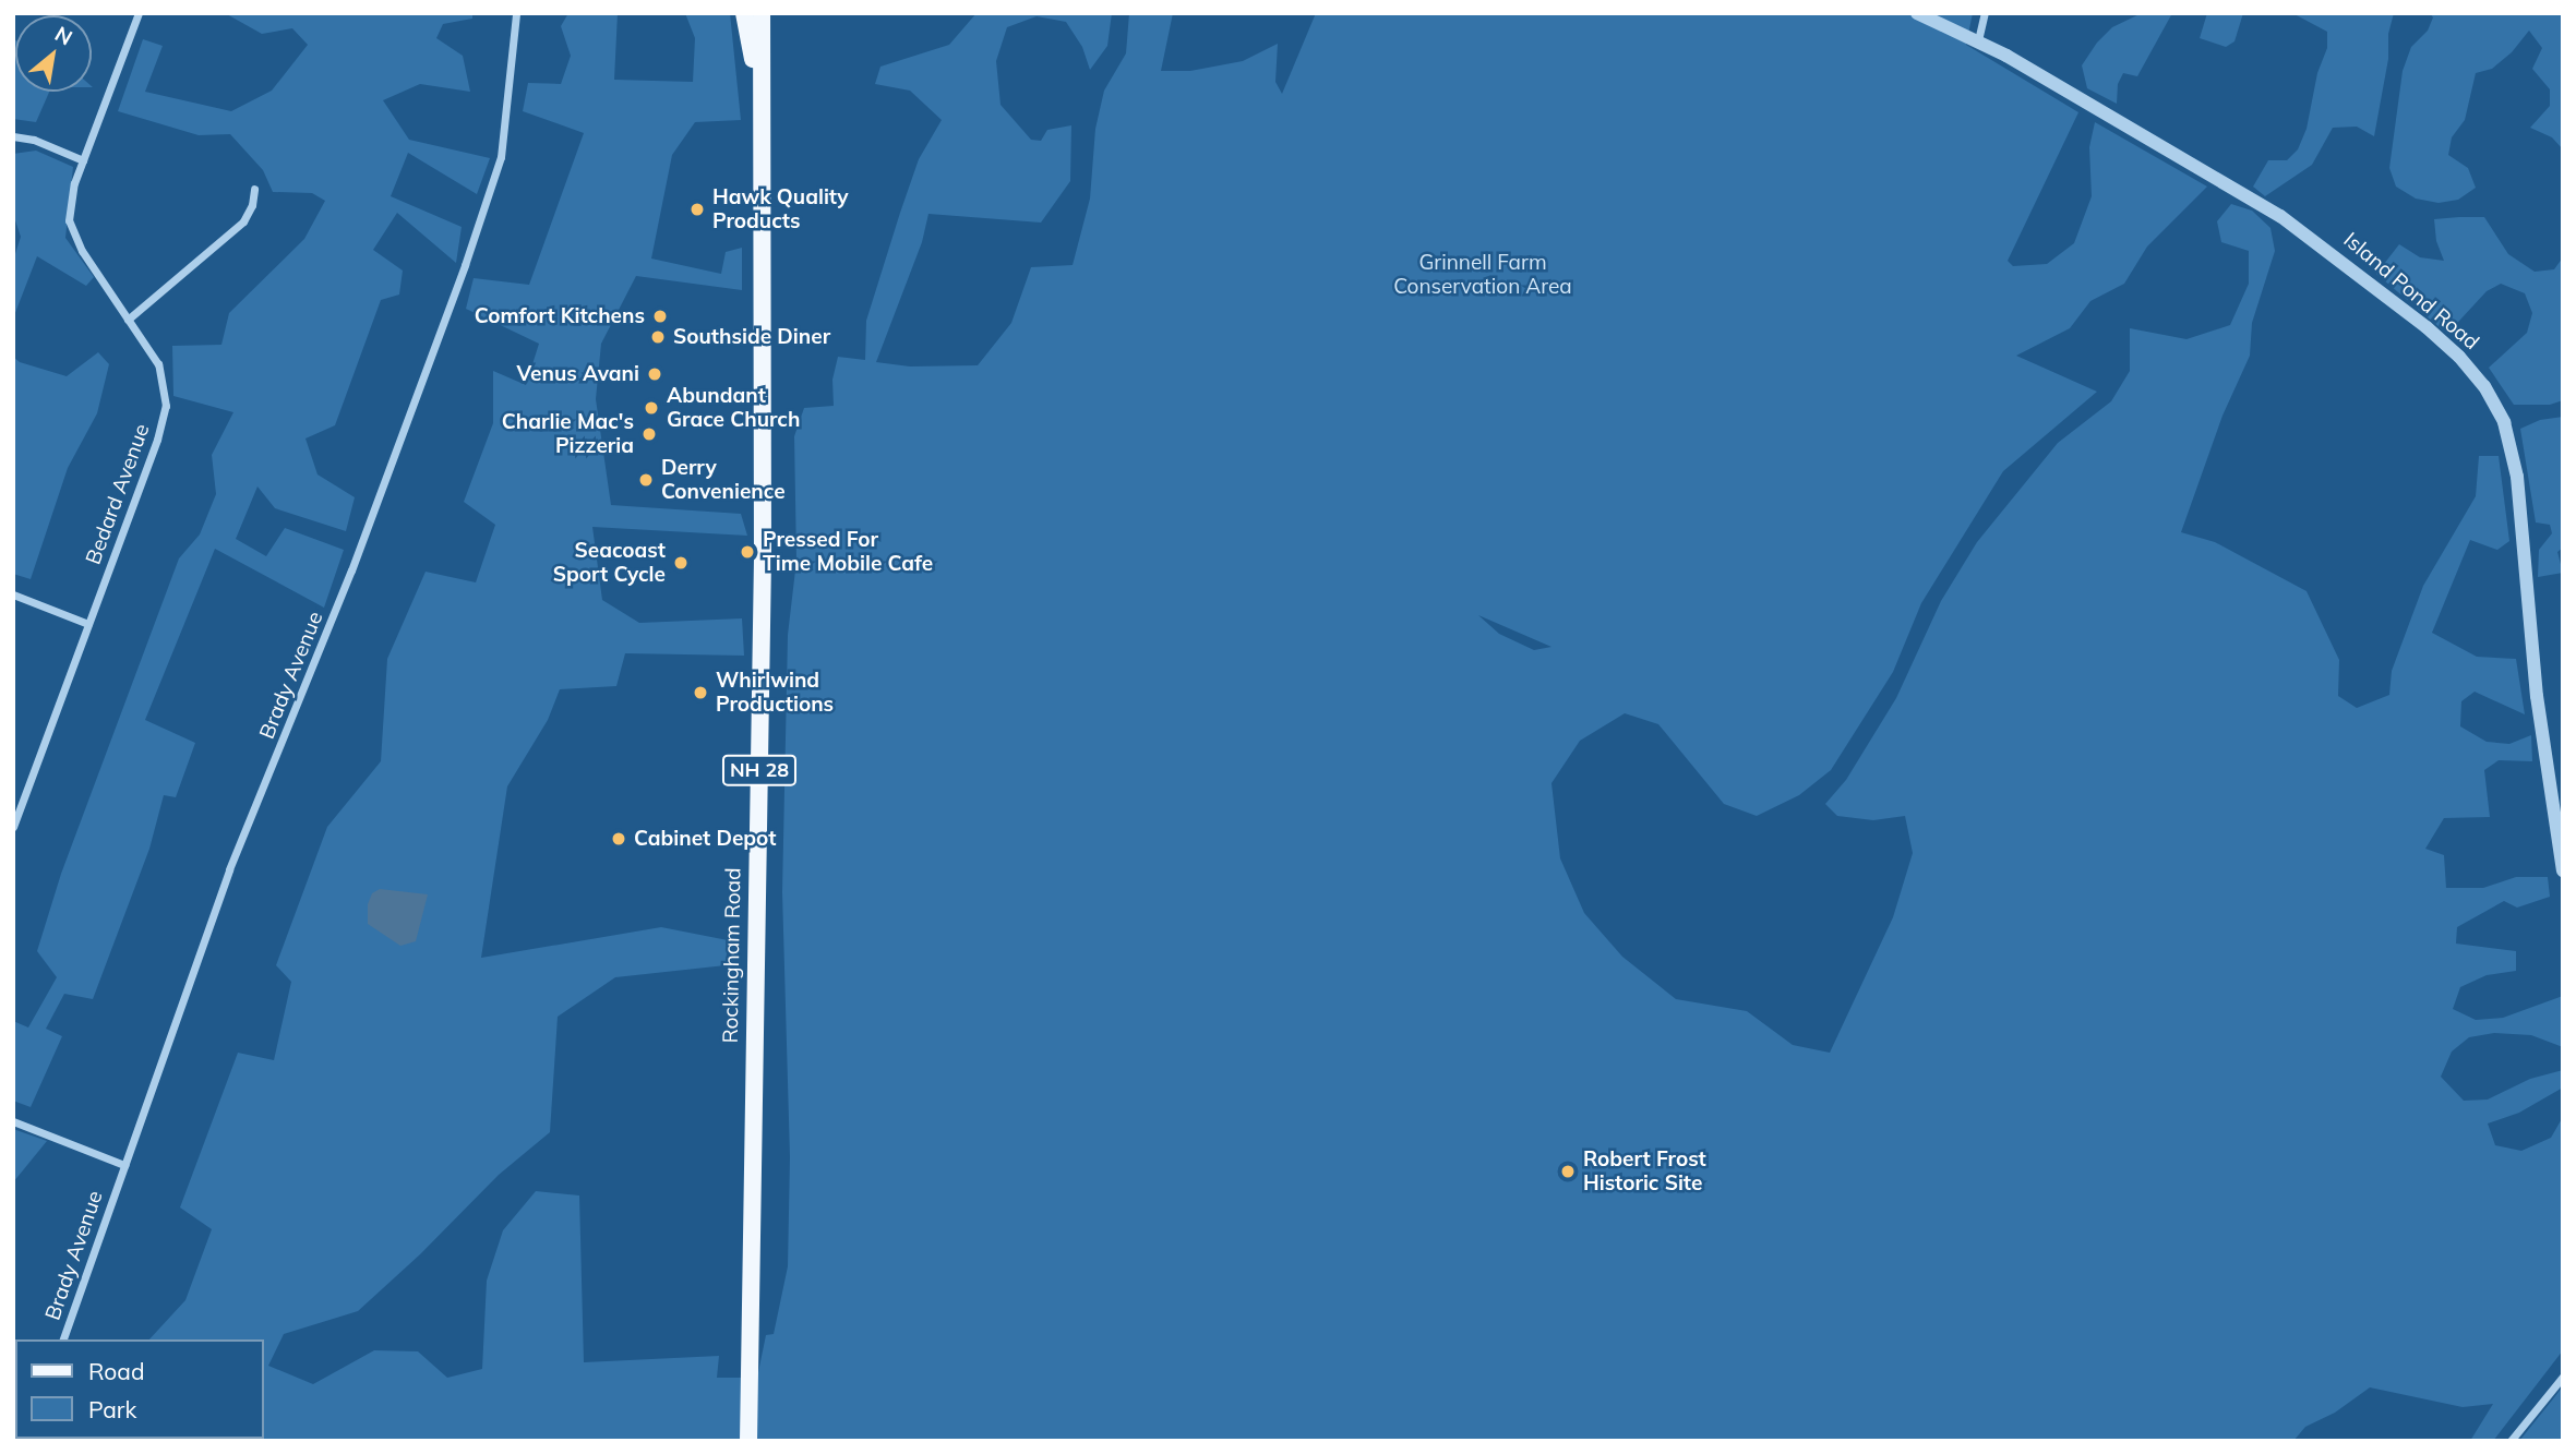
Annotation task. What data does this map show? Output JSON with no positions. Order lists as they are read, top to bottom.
{
  "streets": {
    "main road": ["NH 28", "Rockingham Road"],
    "street": ["Island Pond Road", "Bedard Avenue", "Brady Avenue"]
  },
  "crossings": [
    ["NH 28", "Rockingham Road"]
  ],
  "parks": ["Grinnell Farm Conservation Area"],
  "places": [
    "Hawk Quality Products",
    "Comfort Kitchens",
    "Southside Diner",
    "Venus Avani",
    "Abundant Grace Church",
    "Charlie Mac's Pizzeria",
    "Derry Convenience",
    "Pressed For Time Mobile Cafe",
    "Seacoast Sport Cycle",
    "Whirlwind Productions",
    "Cabinet Depot",
    "Robert Frost Historic Site"
  ],
  "legend": ["Road", "Park"],
  "north": "top right"
}
